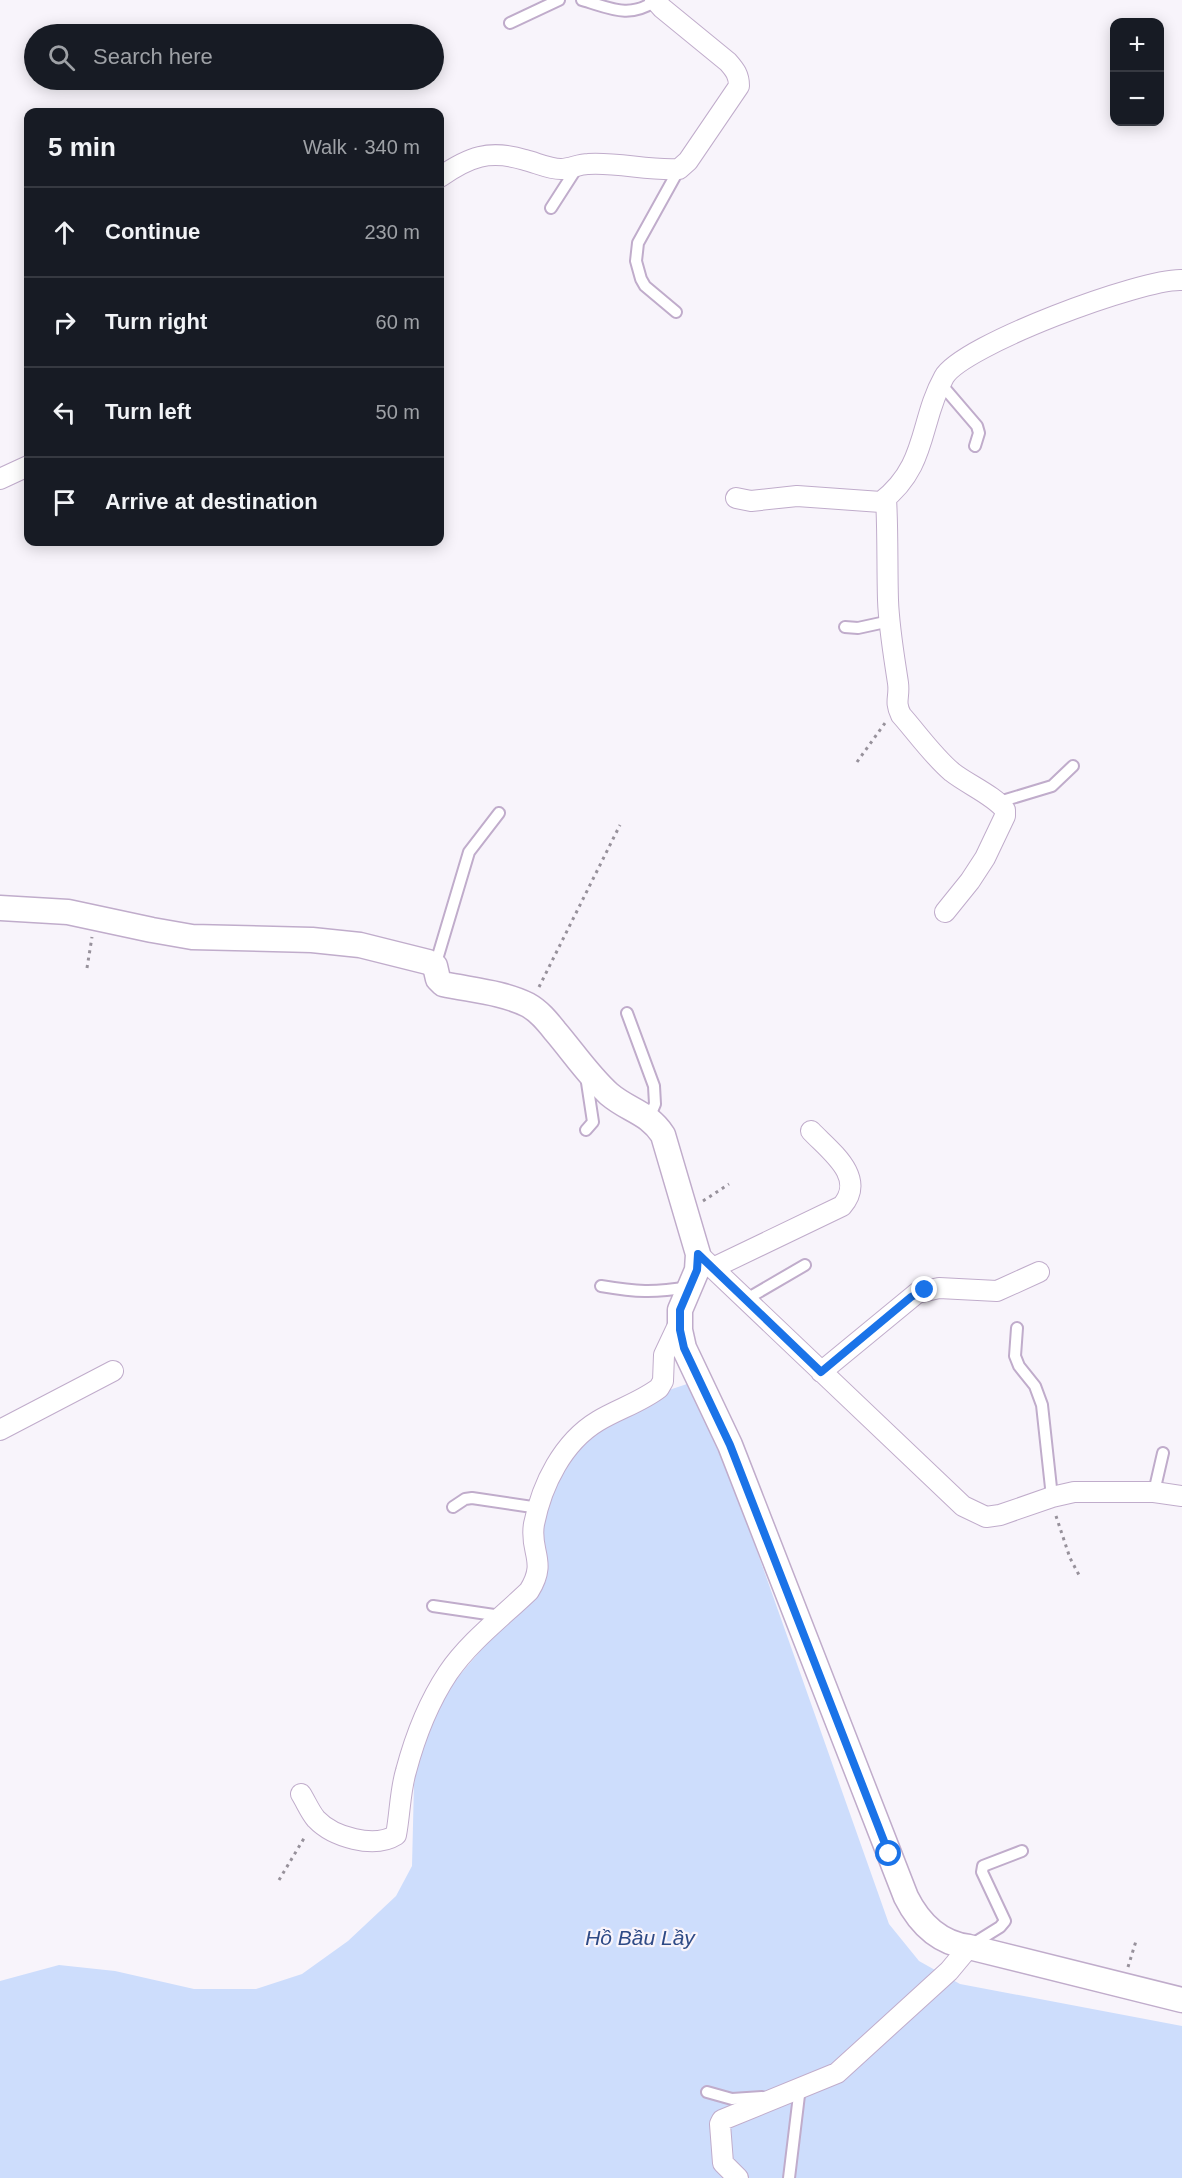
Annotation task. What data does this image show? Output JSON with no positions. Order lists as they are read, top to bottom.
{
  "water": ["Hồ Bầu Lầy"],
  "page": {
    "map_buttons": ["+", "−"],
    "search": "Search here",
    "heading": ["5 min", "Walk · 340 m"],
    "list": [
      ["Continue", "230 m"],
      ["Turn right", "60 m"],
      ["Turn left", "50 m"],
      "Arrive at destination"
    ]
  }
}
